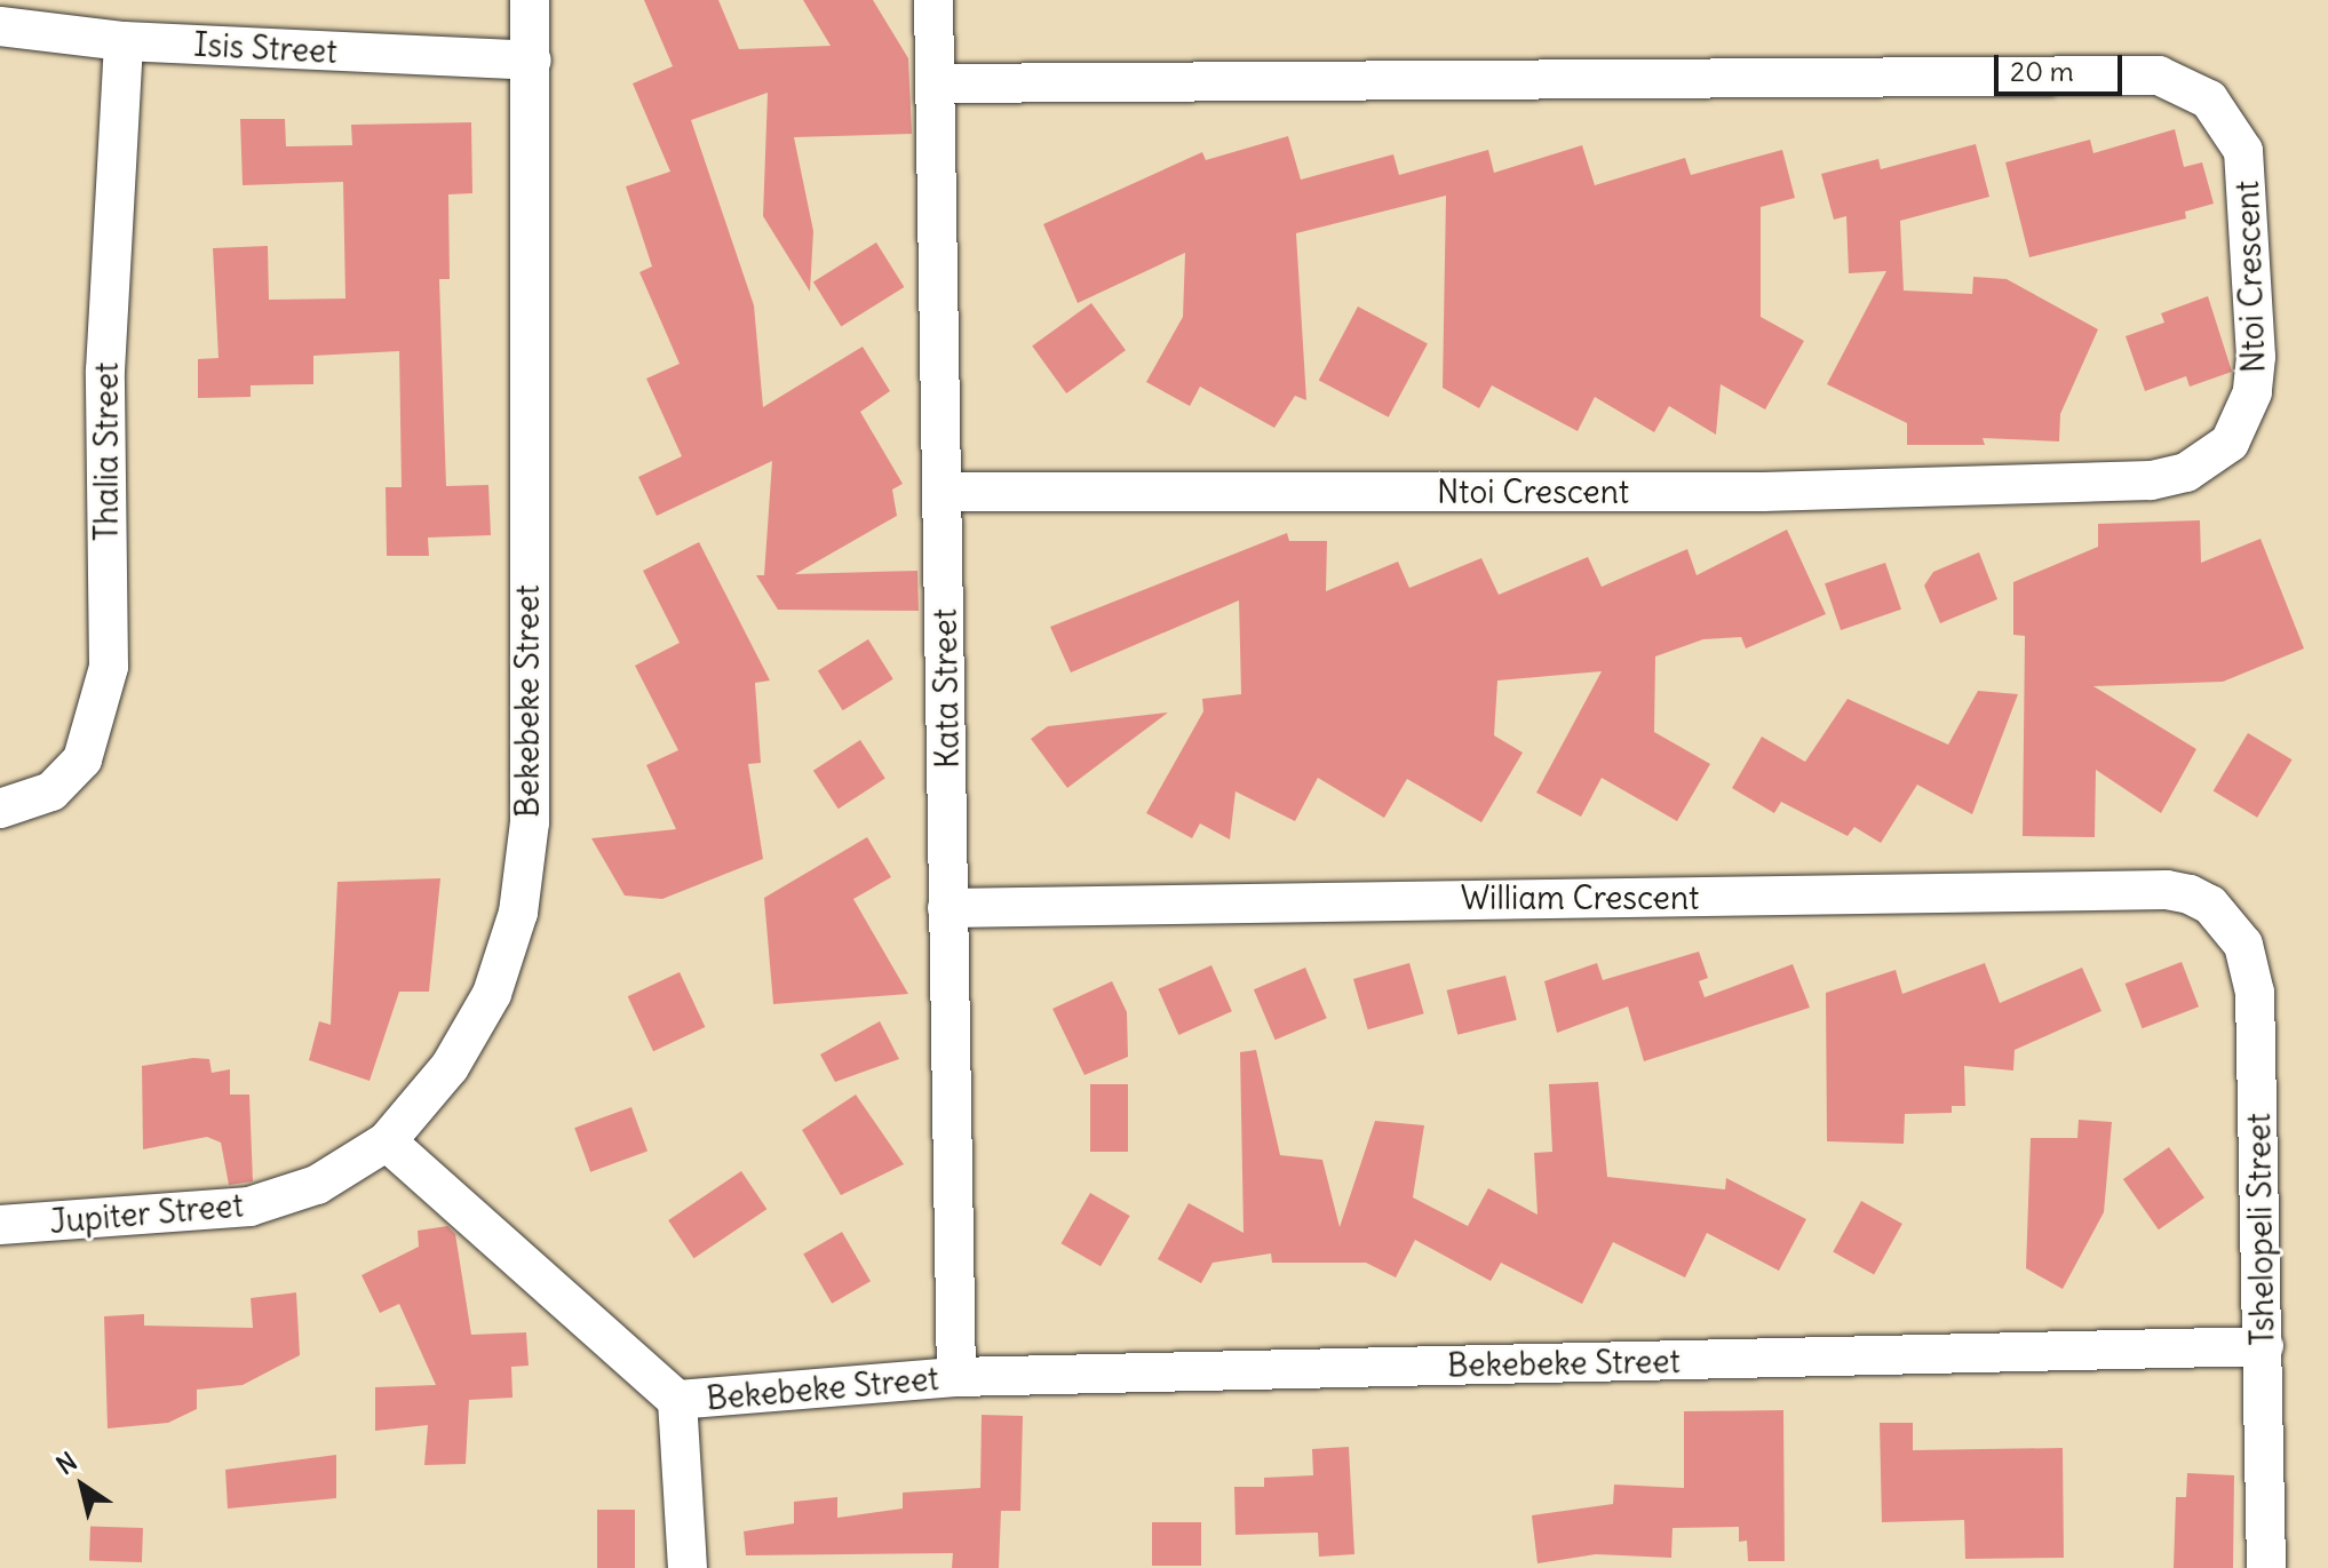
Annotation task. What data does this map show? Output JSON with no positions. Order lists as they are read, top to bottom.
{
  "streets": {
    "street": [
      "Isis Street",
      "Ntoi Crescent",
      "Thalia Street",
      "Kata Street",
      "Bekebeke Street",
      "William Crescent",
      "Jupiter Street",
      "Tshelopeli Street"
    ]
  },
  "crossings": [
    ["Isis Street", "Thalia Street"],
    ["Isis Street", "Bekebeke Street"],
    ["Ntoi Crescent", "Kata Street"],
    ["Kata Street", "Bekebeke Street"],
    ["Kata Street", "William Crescent"],
    ["Bekebeke Street", "Jupiter Street"],
    ["Bekebeke Street", "Tshelopeli Street"],
    ["William Crescent", "Tshelopeli Street"]
  ],
  "scale_bar": "20 m",
  "north": "top left"
}
